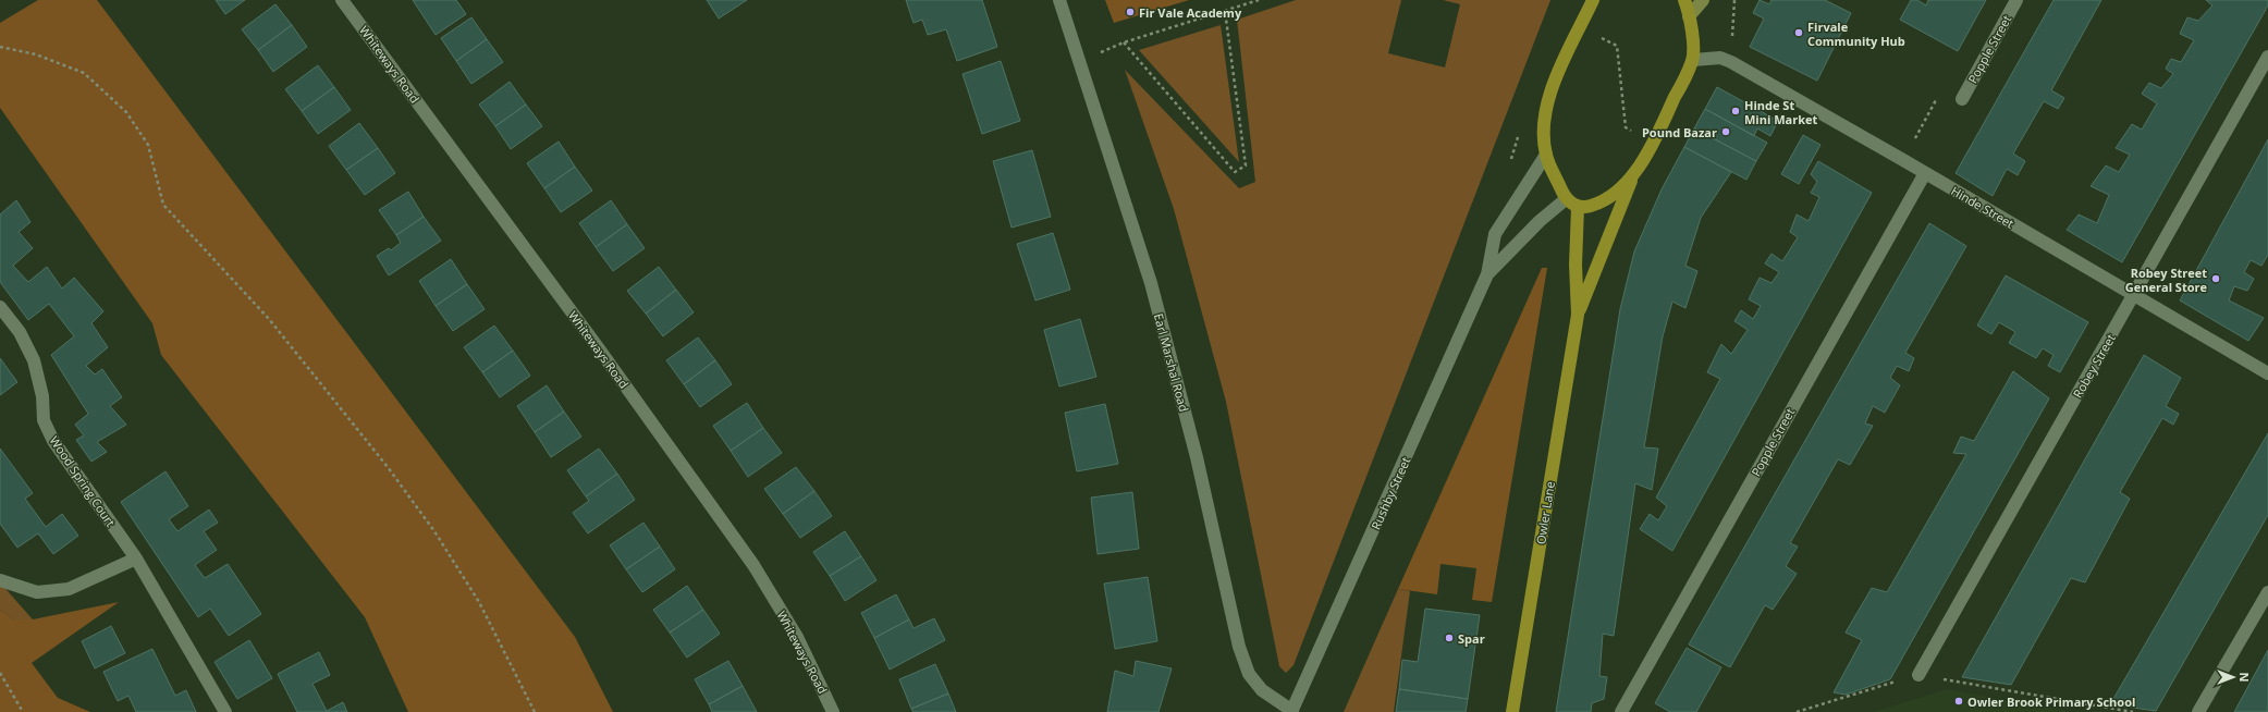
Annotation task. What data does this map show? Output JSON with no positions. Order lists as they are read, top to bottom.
{
  "streets": {
    "main road": ["Owler Lane"],
    "street": [
      "Popple Street",
      "Whiteways Road",
      "Hinde Street",
      "Earl Marshal Road",
      "Robey Street",
      "Wood Spring Court",
      "Rushby Street"
    ]
  },
  "crossings": [
    ["Popple Street", "Hinde Street"],
    ["Hinde Street", "Robey Street"],
    ["Earl Marshal Road", "Rushby Street"]
  ],
  "places": [
    "Fir Vale Academy",
    "Firvale Community Hub",
    "Hinde St Mini Market",
    "Pound Bazar",
    "Robey Street General Store",
    "Spar",
    "Owler Brook Primary School"
  ],
  "north": "right"
}
